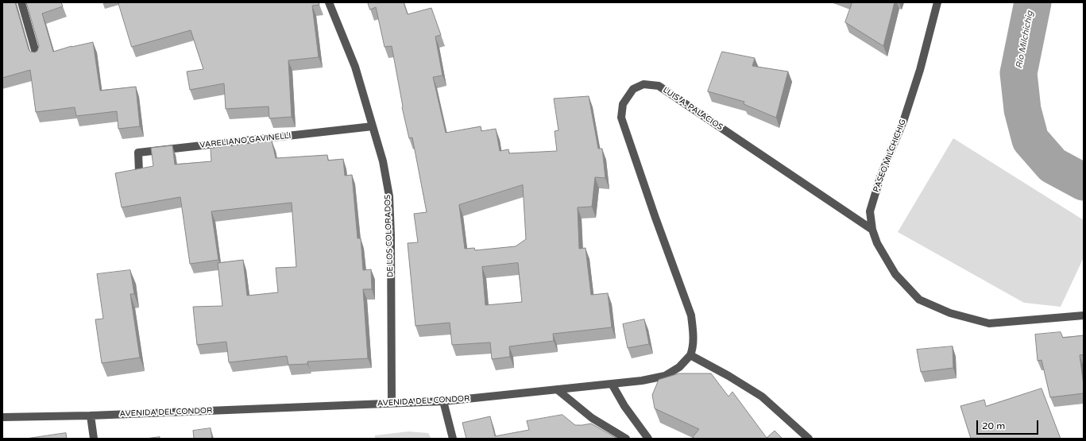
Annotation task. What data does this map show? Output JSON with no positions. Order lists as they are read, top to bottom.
{
  "streets": {
    "street": [
      "LUIS A. PALACIOS",
      "VARELIANO GAVINELLI",
      "PASEO MILCHICHIG",
      "DE LOS COLORADOS",
      "AVENIDA DEL CONDOR"
    ]
  },
  "crossings": [
    ["LUIS A. PALACIOS", "PASEO MILCHICHIG"],
    ["LUIS A. PALACIOS", "AVENIDA DEL CONDOR"],
    ["VARELIANO GAVINELLI", "DE LOS COLORADOS"],
    ["DE LOS COLORADOS", "AVENIDA DEL CONDOR"]
  ],
  "water": ["Río Milchichig"],
  "scale_bar": "20 m"
}
